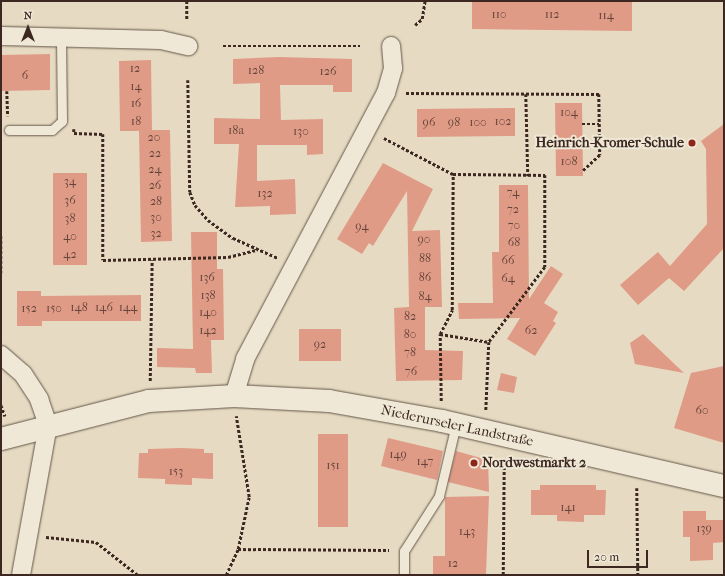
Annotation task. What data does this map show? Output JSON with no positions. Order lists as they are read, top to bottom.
{
  "streets": {
    "main road": ["Niederurseler Landstraße"]
  },
  "places": ["Heinrich-Kromer-Schule", "Nordwestmarkt 2"],
  "house_numbers": [
    "110",
    "112",
    "114",
    "12",
    "128",
    "126",
    "6",
    "14",
    "16",
    "104",
    "18",
    "102",
    "96",
    "98",
    "100",
    "18a",
    "130",
    "20",
    "22",
    "108",
    "24",
    "34",
    "26",
    "74",
    "132",
    "36",
    "28",
    "72",
    "30",
    "38",
    "70",
    "94",
    "32",
    "40",
    "90",
    "68",
    "42",
    "88",
    "66",
    "136",
    "86",
    "64",
    "138",
    "84",
    "148",
    "146",
    "144",
    "152",
    "150",
    "140",
    "82",
    "142",
    "62",
    "80",
    "92",
    "78",
    "76",
    "60",
    "149",
    "147",
    "151",
    "153",
    "141",
    "139",
    "143",
    "12"
  ],
  "scale_bar": "20 m",
  "north": "top"
}
